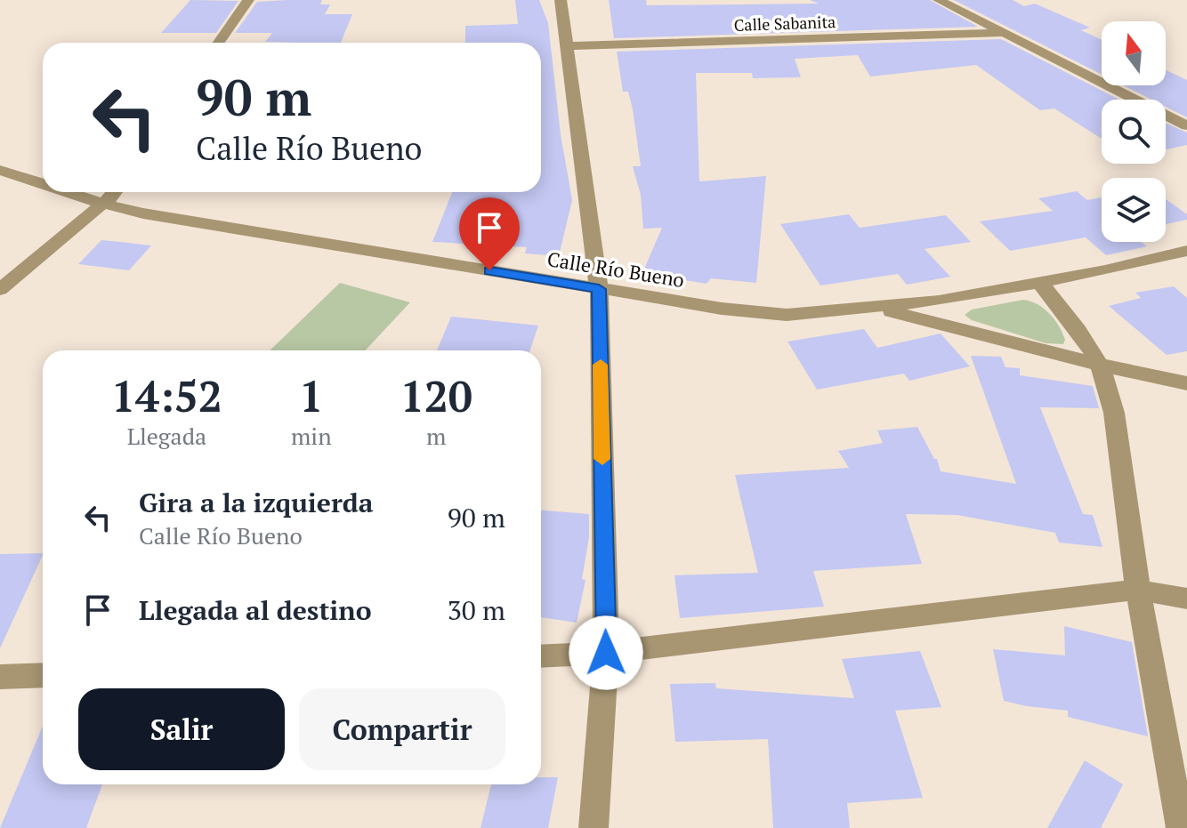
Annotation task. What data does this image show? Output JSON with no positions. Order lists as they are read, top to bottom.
{
  "streets": {
    "street": ["Calle Sabanita", "Calle Río Bueno"]
  },
  "north": "top",
  "page": {
    "turn": ["90 m", "Calle Río Bueno"],
    "eta": [
      "14:52",
      "Llegada",
      "1",
      "min",
      "120",
      "m"
    ],
    "list": [
      {
        "name": "Gira a la izquierda",
        "note": "Calle Río Bueno",
        "value": "90 m"
      },
      {
        "name": "Llegada al destino",
        "value": "30 m"
      }
    ],
    "buttons": ["Salir", "Compartir"]
  }
}
